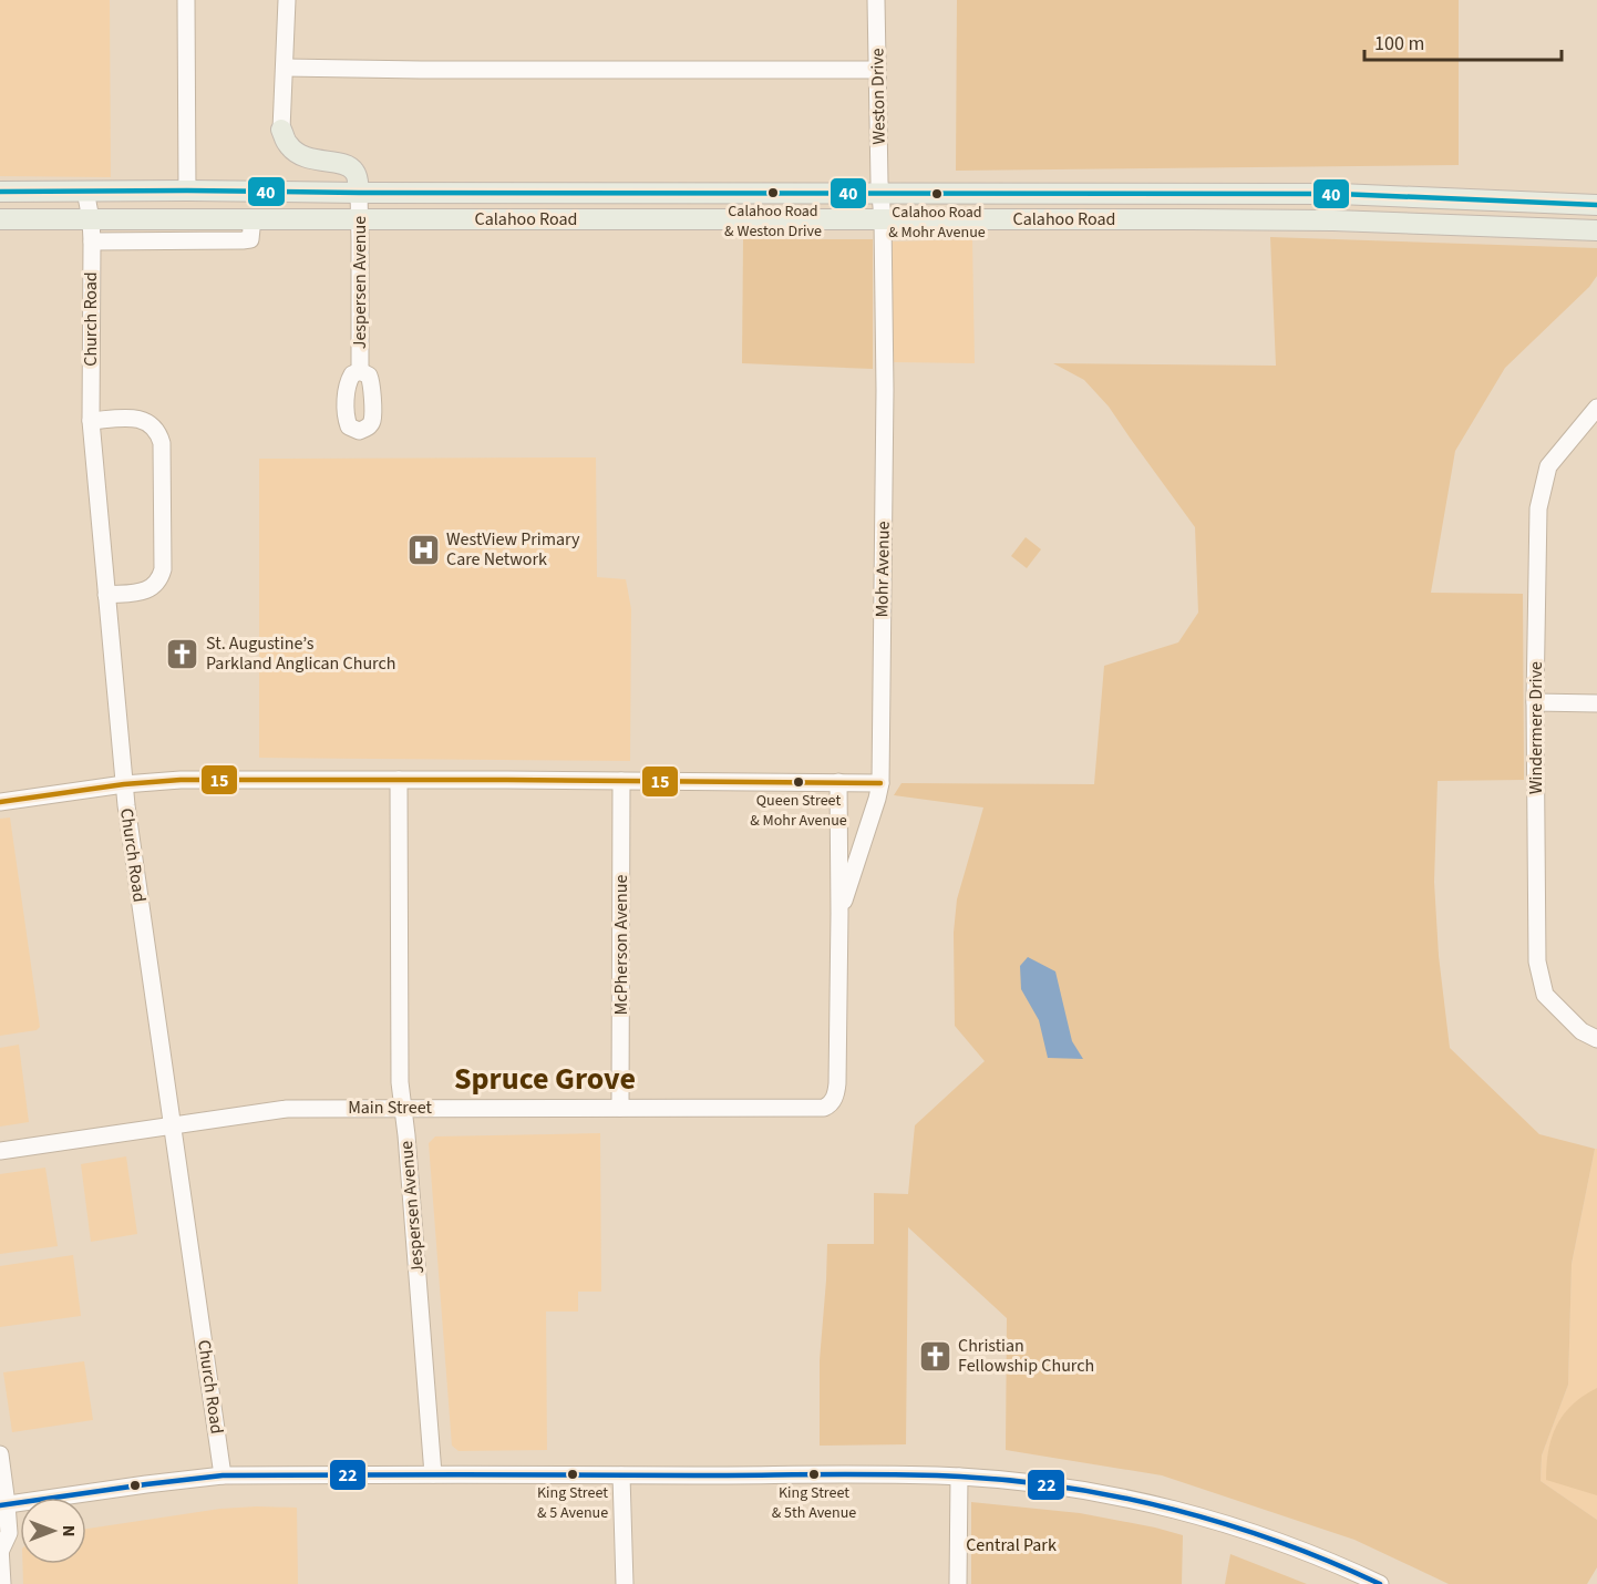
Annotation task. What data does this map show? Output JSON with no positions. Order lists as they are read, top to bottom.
{
  "streets": {
    "main road": ["Calahoo Road"],
    "street": [
      "Weston Drive",
      "Jespersen Avenue",
      "Church Road",
      "Mohr Avenue",
      "Windermere Drive",
      "McPherson Avenue",
      "Main Street"
    ]
  },
  "crossings": [
    ["Weston Drive", "Calahoo Road"],
    ["Weston Drive", "Mohr Avenue"],
    ["Calahoo Road", "Jespersen Avenue"],
    ["Calahoo Road", "Church Road"],
    ["Calahoo Road", "Mohr Avenue"],
    ["Jespersen Avenue", "Main Street"],
    ["Church Road", "Main Street"],
    ["Mohr Avenue", "Main Street"],
    ["McPherson Avenue", "Main Street"]
  ],
  "districts": ["Spruce Grove"],
  "parks": ["Central Park"],
  "places": {
    "other": [
      "Calahoo Road & Weston Drive",
      "Calahoo Road & Mohr Avenue",
      "Queen Street & Mohr Avenue",
      "King Street & 5 Avenue",
      "King Street & 5th Avenue"
    ],
    "hospital": ["WestView Primary Care Network"],
    "church": ["St. Augustine’s Parkland Anglican Church", "Christian Fellowship Church"]
  },
  "lines": ["transit line 40", "transit line 15", "transit line 22"],
  "scale_bar": "100 m",
  "north": "right"
}
